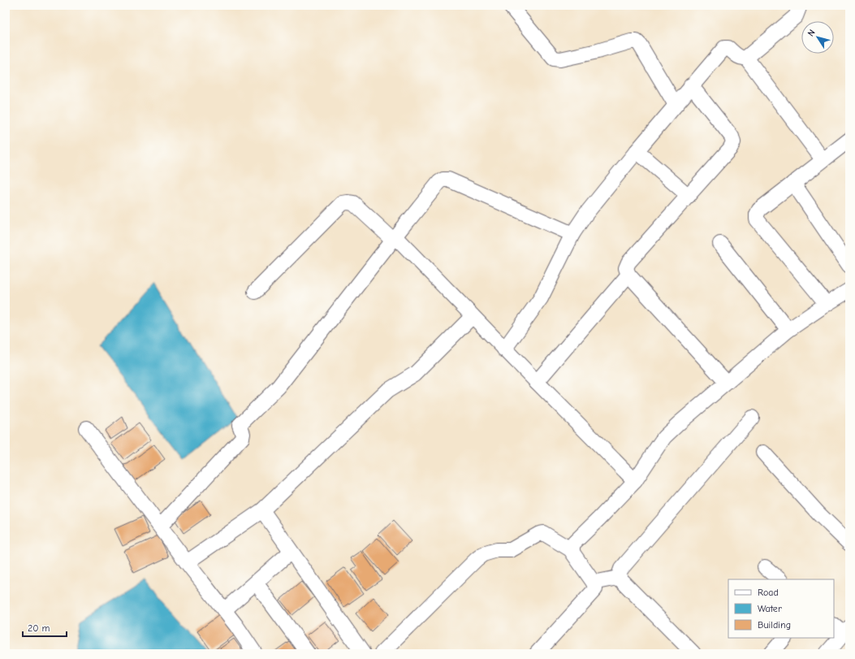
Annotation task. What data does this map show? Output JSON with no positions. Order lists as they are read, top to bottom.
{
  "legend": ["Road", "Water", "Building"],
  "scale_bar": "20 m",
  "north": "top left"
}
